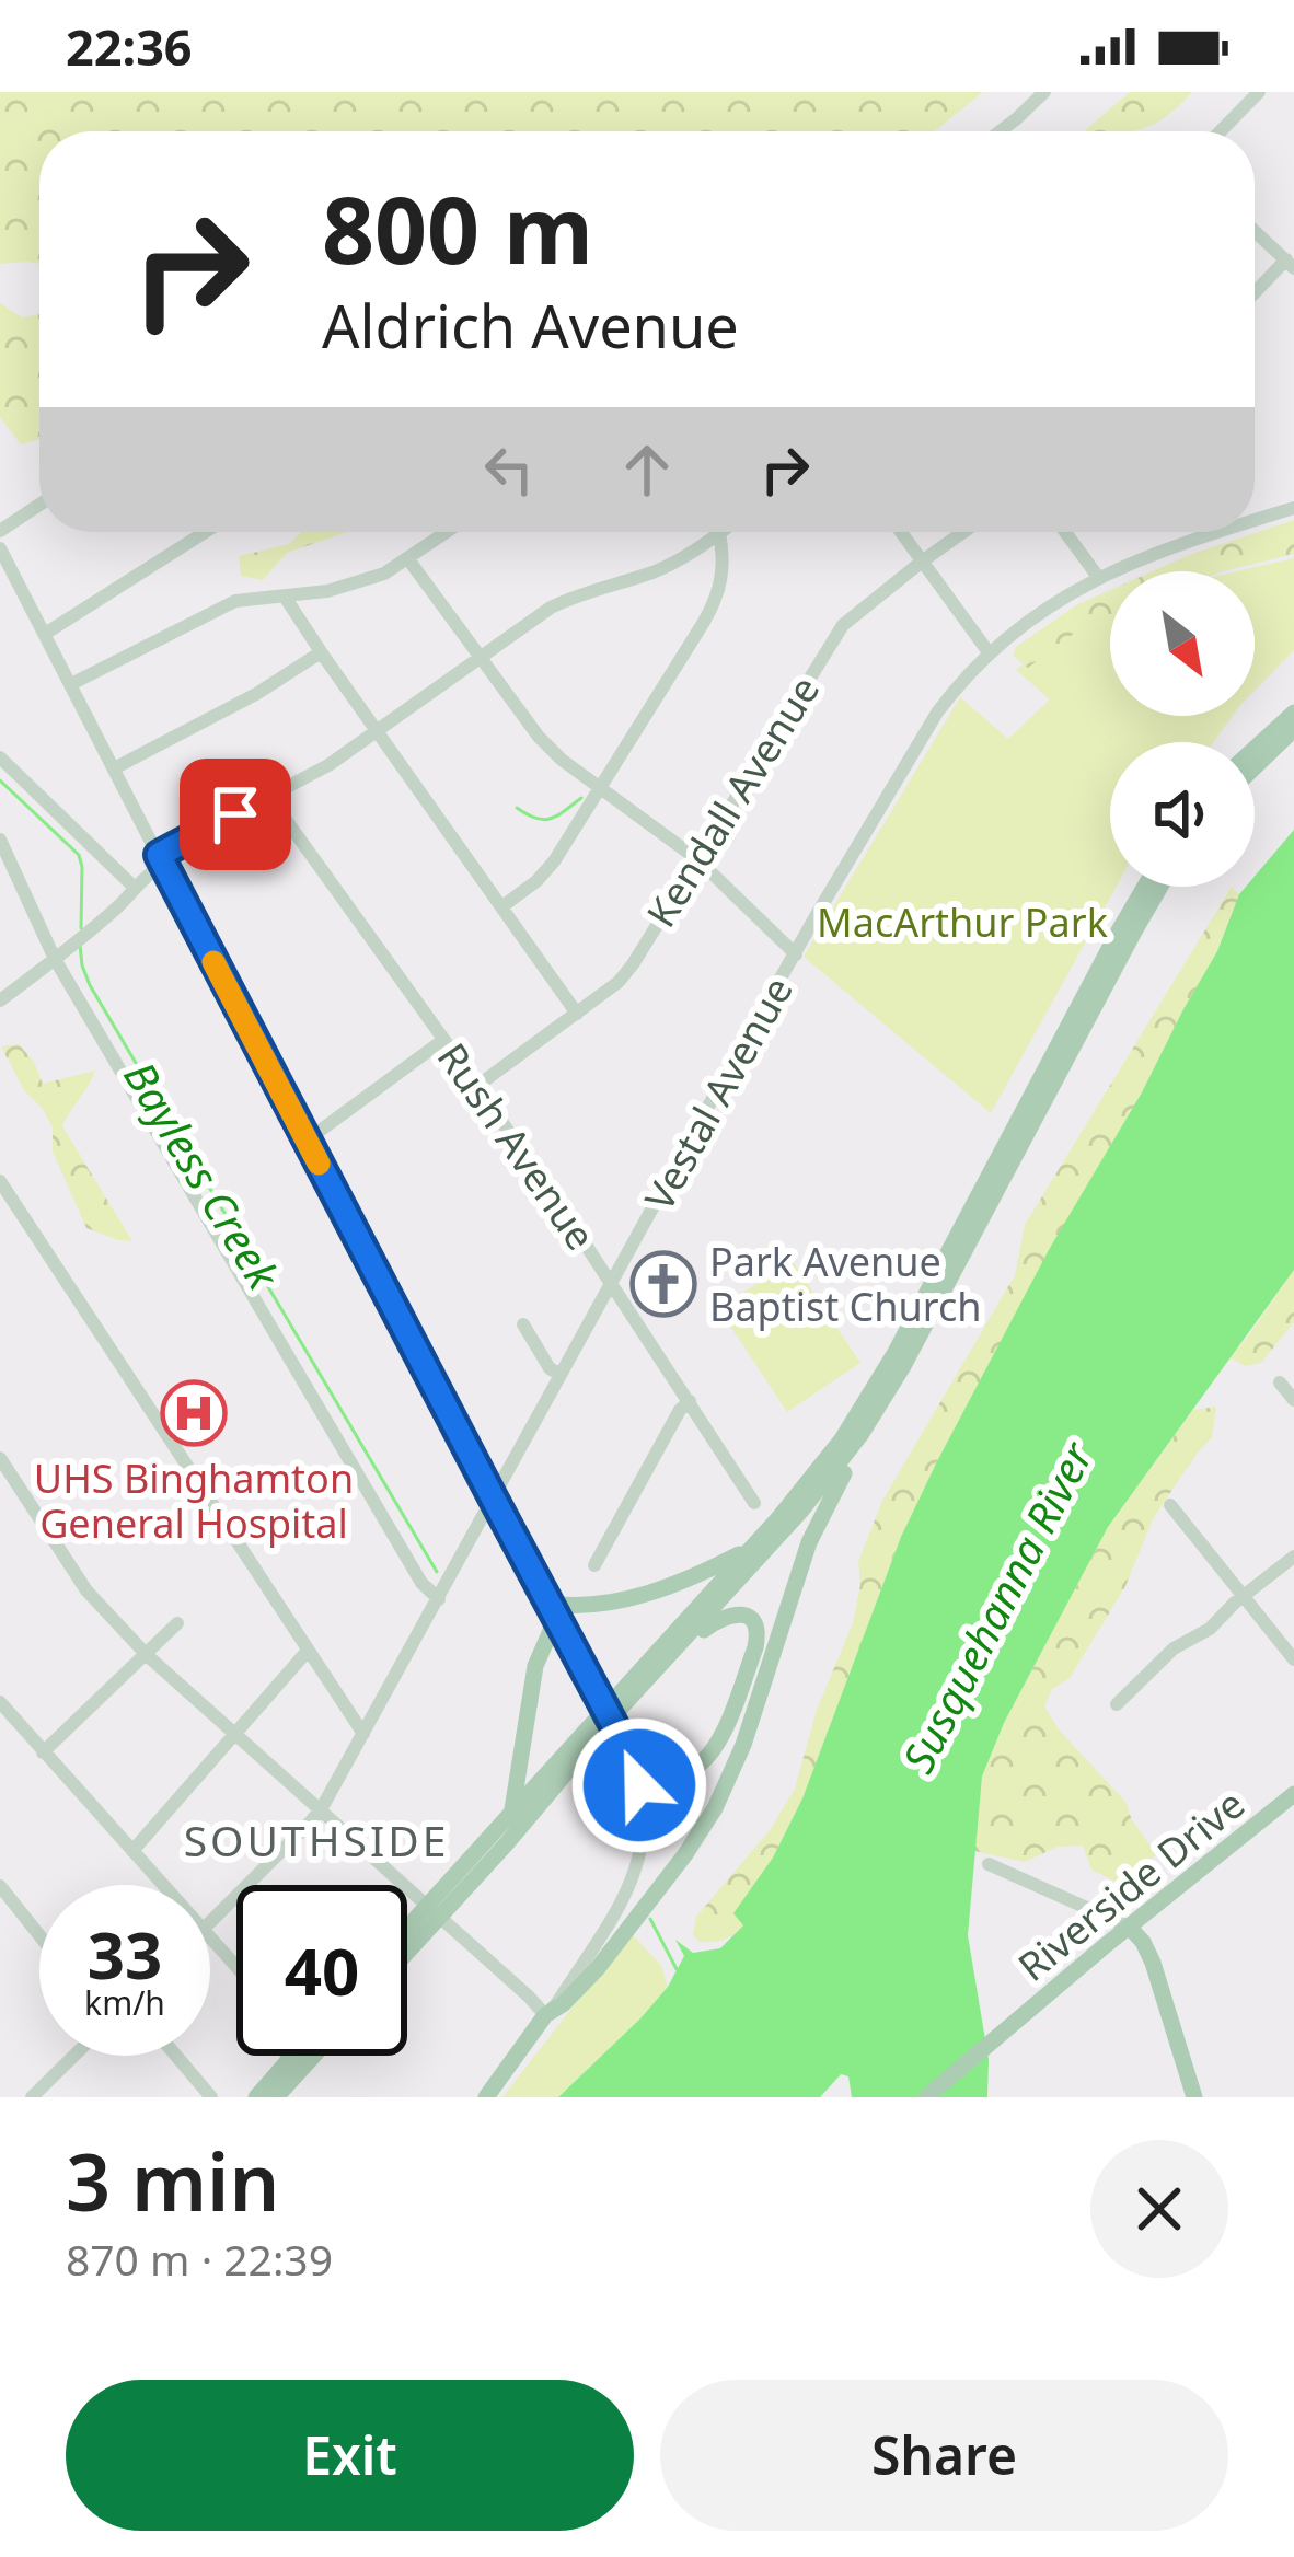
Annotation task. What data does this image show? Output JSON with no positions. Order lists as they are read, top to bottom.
{
  "streets": {
    "main road": ["Riverside Drive"],
    "street": ["Kendall Avenue", "Vestal Avenue", "Rush Avenue"]
  },
  "crossings": [
    ["Kendall Avenue", "Rush Avenue"],
    ["Vestal Avenue", "Rush Avenue"]
  ],
  "districts": ["SOUTHSIDE"],
  "water": ["Bayless Creek", "Susquehanna River"],
  "parks": ["MacArthur Park"],
  "places": {
    "church": ["Park Avenue Baptist Church"],
    "hospital": ["UHS Binghamton General Hospital"]
  },
  "north": "bottom right",
  "page": {
    "status": "22:36",
    "turn": ["800 m", "Aldrich Avenue"],
    "speed": "33 km/h",
    "limit": "40",
    "heading": ["3 min", "870 m · 22:39"],
    "buttons": ["Exit", "Share"]
  }
}
